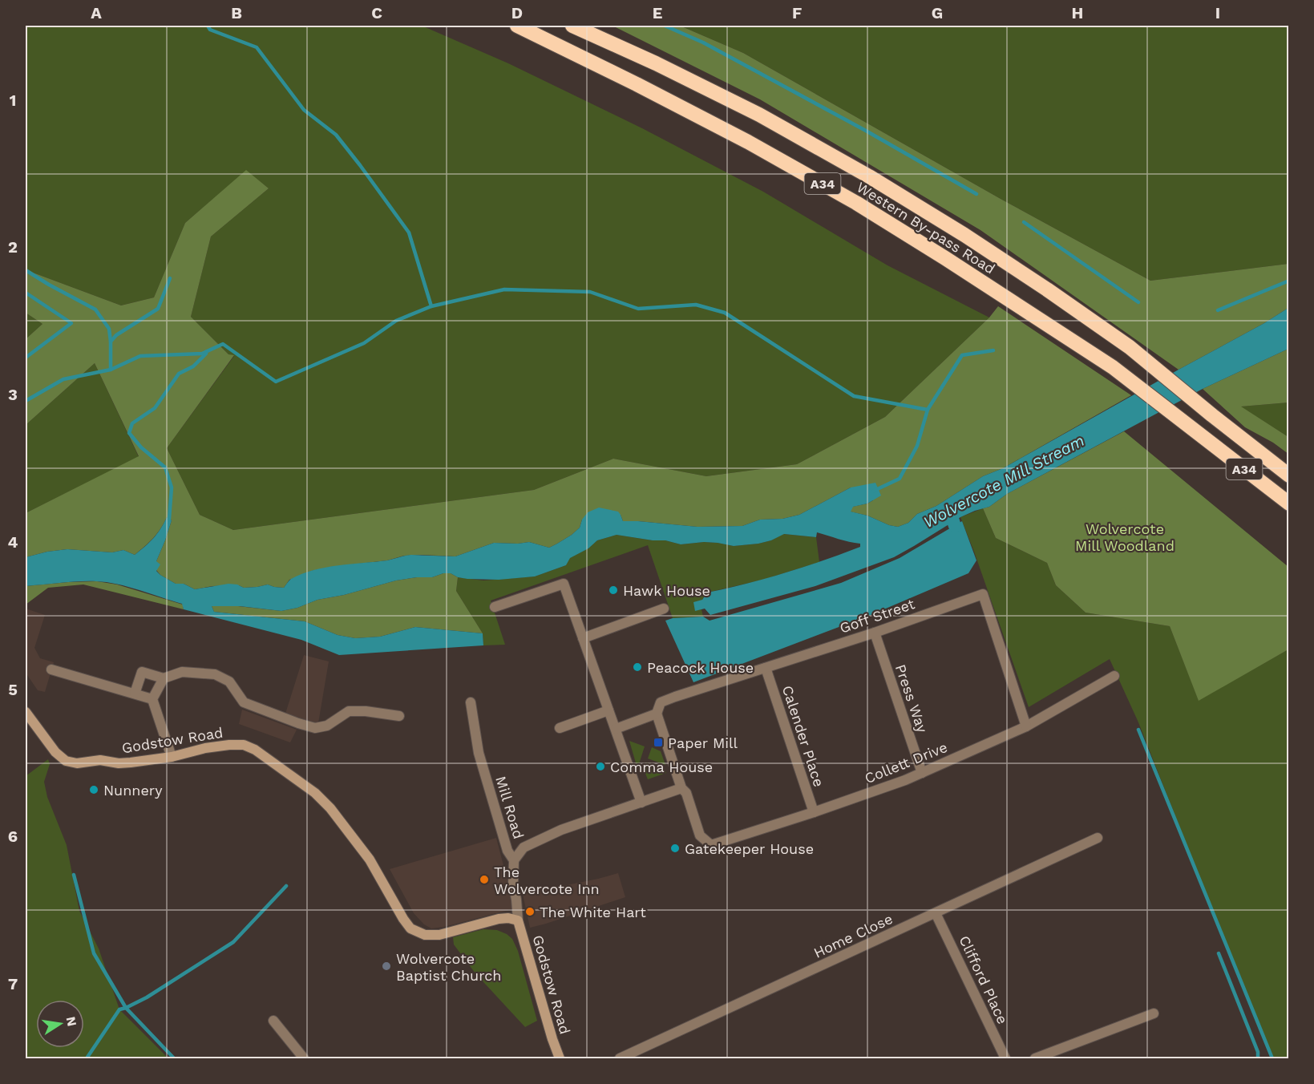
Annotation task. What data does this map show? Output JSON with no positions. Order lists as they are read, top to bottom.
{
  "streets": {
    "highway": ["A34", "Western By-pass Road"],
    "street": [
      "Goff Street",
      "Press Way",
      "Calender Place",
      "Godstow Road",
      "Collett Drive",
      "Mill Road",
      "Home Close",
      "Clifford Place"
    ]
  },
  "crossings": [
    ["Goff Street", "Press Way"],
    ["Goff Street", "Calender Place"],
    ["Goff Street", "Collett Drive"],
    ["Press Way", "Collett Drive"],
    ["Calender Place", "Collett Drive"],
    ["Godstow Road", "Mill Road"],
    ["Home Close", "Clifford Place"]
  ],
  "water": ["Wolvercote Mill Stream"],
  "parks": ["Wolvercote Mill Woodland"],
  "places": {
    "other": [
      "Hawk House",
      "Peacock House",
      "Comma House",
      "Nunnery",
      "Gatekeeper House",
      "The Wolvercote Inn",
      "The White Hart",
      "Wolvercote Baptist Church"
    ],
    "transit": ["Paper Mill"]
  },
  "north": "right",
  "grid": {
    "columns": [
      "A",
      "B",
      "C",
      "D",
      "E",
      "F",
      "G",
      "H",
      "I"
    ],
    "rows": [
      "1",
      "2",
      "3",
      "4",
      "5",
      "6",
      "7"
    ]
  }
}
